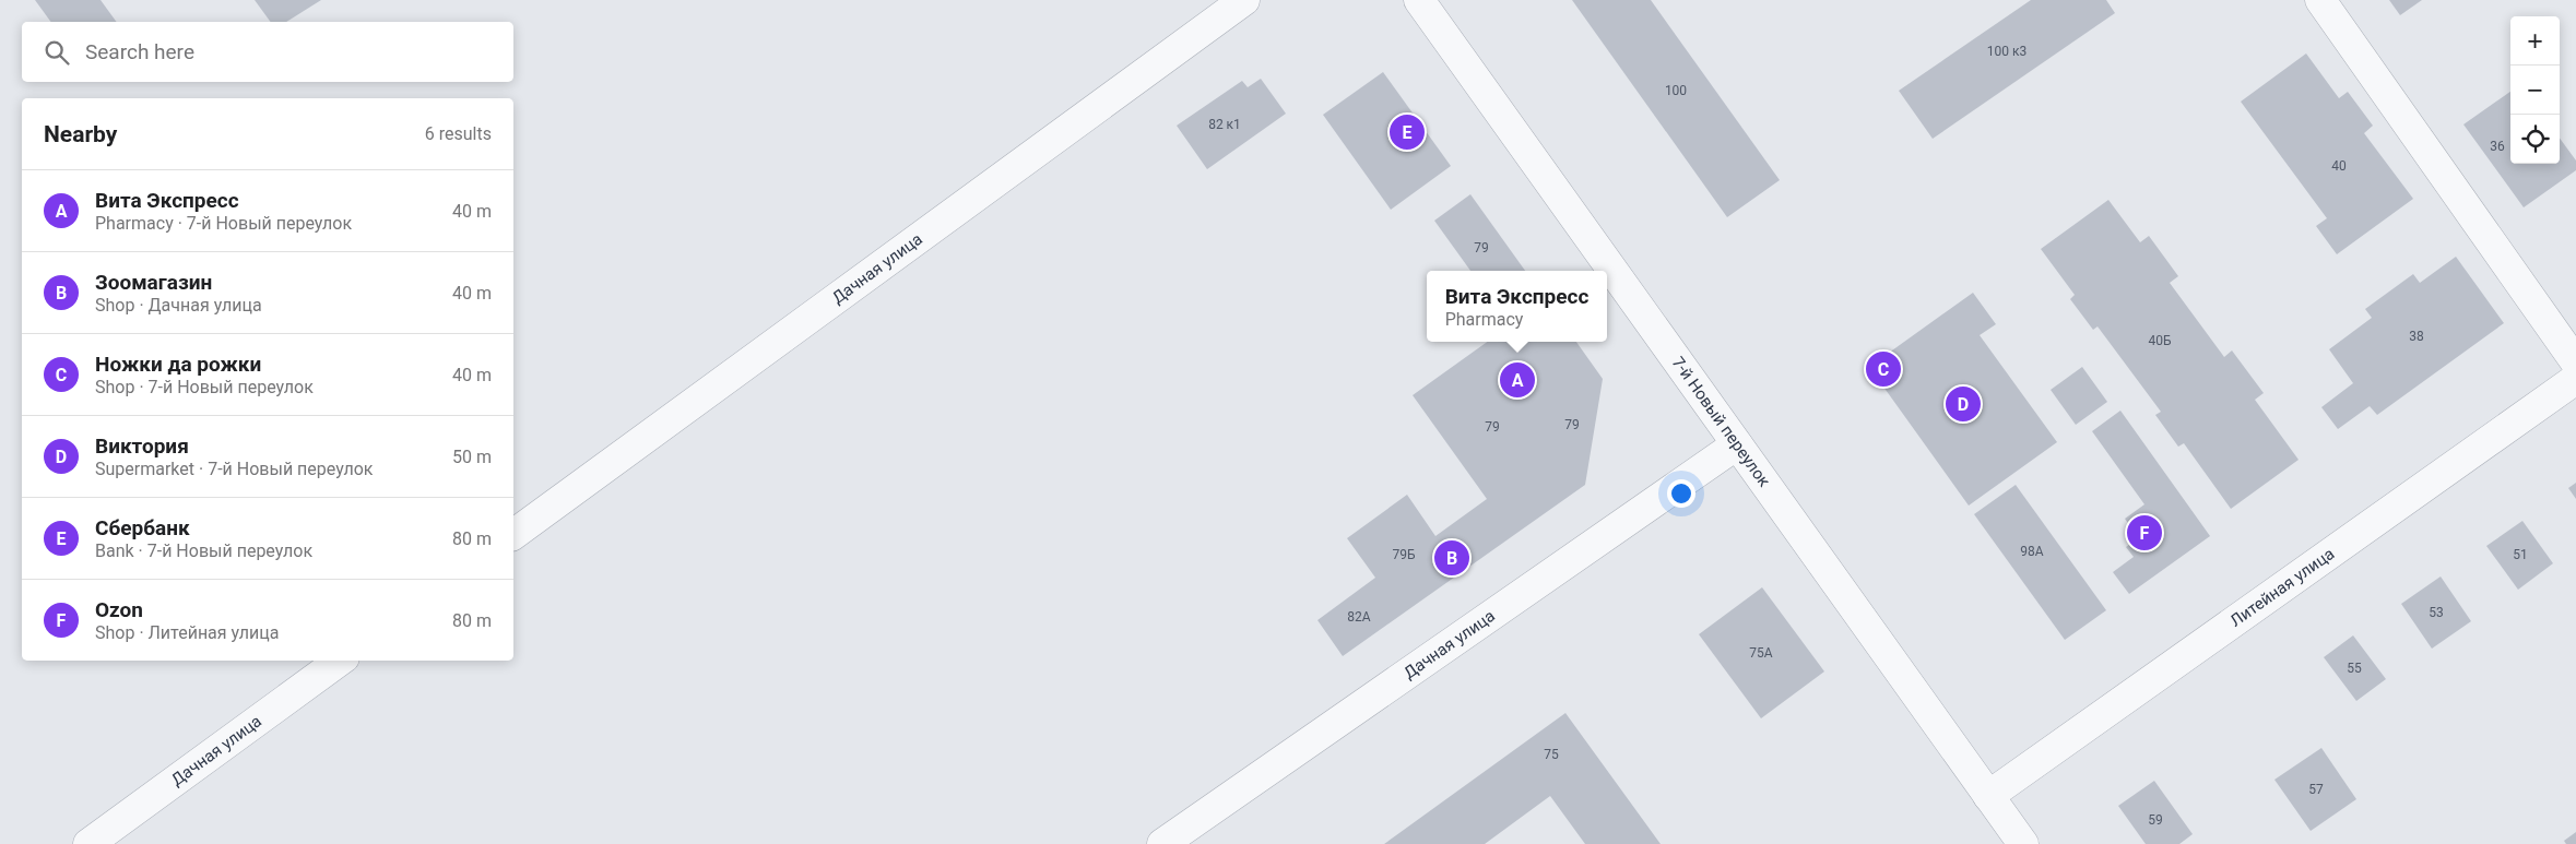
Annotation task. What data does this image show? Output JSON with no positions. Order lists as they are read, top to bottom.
{
  "streets": {
    "street": ["Дачная улица", "7-й Новый переулок", "Литейная улица"]
  },
  "crossings": [
    ["Дачная улица", "7-й Новый переулок"],
    ["7-й Новый переулок", "Литейная улица"]
  ],
  "house_numbers": [
    "100 к3",
    "100",
    "82 к1",
    "36",
    "40",
    "79",
    "38",
    "40Б",
    "79",
    "79",
    "98А",
    "79Б",
    "51",
    "53",
    "82А",
    "75А",
    "55",
    "75",
    "57",
    "59"
  ],
  "page": {
    "map_buttons": ["+", "−"],
    "search": "Search here",
    "heading": ["Nearby", "6 results"],
    "pins": [
      "E",
      "C",
      "A",
      "D",
      "F",
      "B"
    ],
    "list": [
      {
        "mark": "A",
        "name": "Вита Экспресс",
        "note": "Pharmacy · 7-й Новый переулок",
        "value": "40 m"
      },
      {
        "mark": "B",
        "name": "Зоомагазин",
        "note": "Shop · Дачная улица",
        "value": "40 m"
      },
      {
        "mark": "C",
        "name": "Ножки да рожки",
        "note": "Shop · 7-й Новый переулок",
        "value": "40 m"
      },
      {
        "mark": "D",
        "name": "Виктория",
        "note": "Supermarket · 7-й Новый переулок",
        "value": "50 m"
      },
      {
        "mark": "E",
        "name": "Сбербанк",
        "note": "Bank · 7-й Новый переулок",
        "value": "80 m"
      },
      {
        "mark": "F",
        "name": "Ozon",
        "note": "Shop · Литейная улица",
        "value": "80 m"
      }
    ],
    "popup": ["Вита Экспресс", "Pharmacy"]
  }
}
